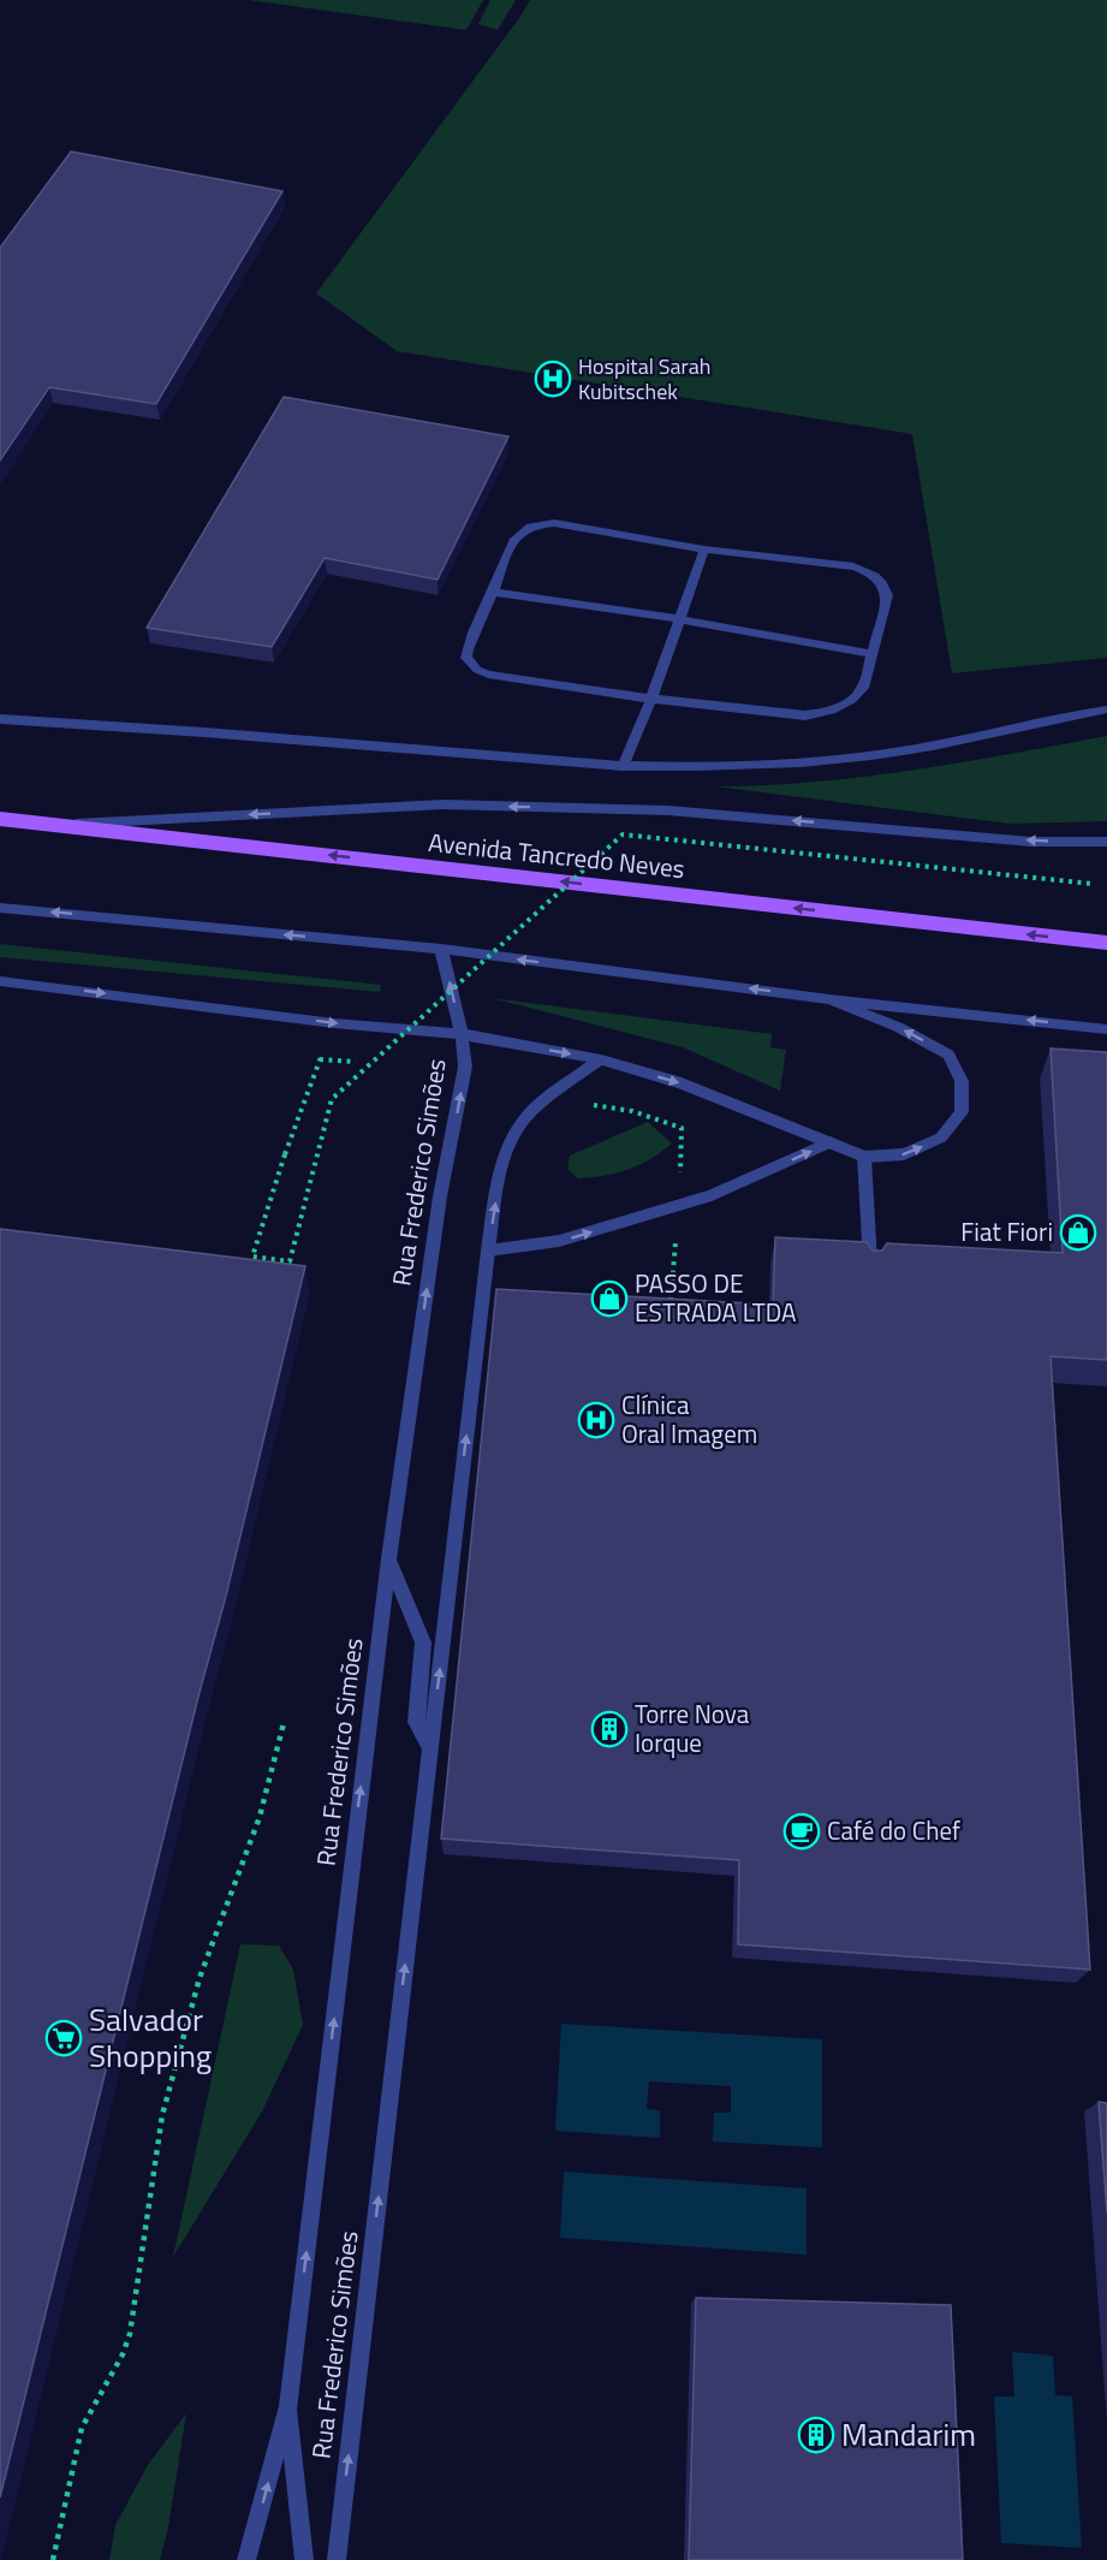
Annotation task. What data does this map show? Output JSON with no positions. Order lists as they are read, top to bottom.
{
  "streets": {
    "main road": ["Avenida Tancredo Neves"],
    "street": ["Rua Frederico Simões"]
  },
  "one_way": ["Avenida Tancredo Neves", "Rua Frederico Simões"],
  "places": {
    "hospital": ["Hospital Sarah Kubitschek", "Clínica Oral Imagem"],
    "shop": ["Fiat Fiori", "PASSO DE ESTRADA LTDA"],
    "building": ["Torre Nova Iorque", "Mandarim"],
    "cafe": ["Café do Chef"],
    "supermarket": ["Salvador Shopping"]
  }
}
